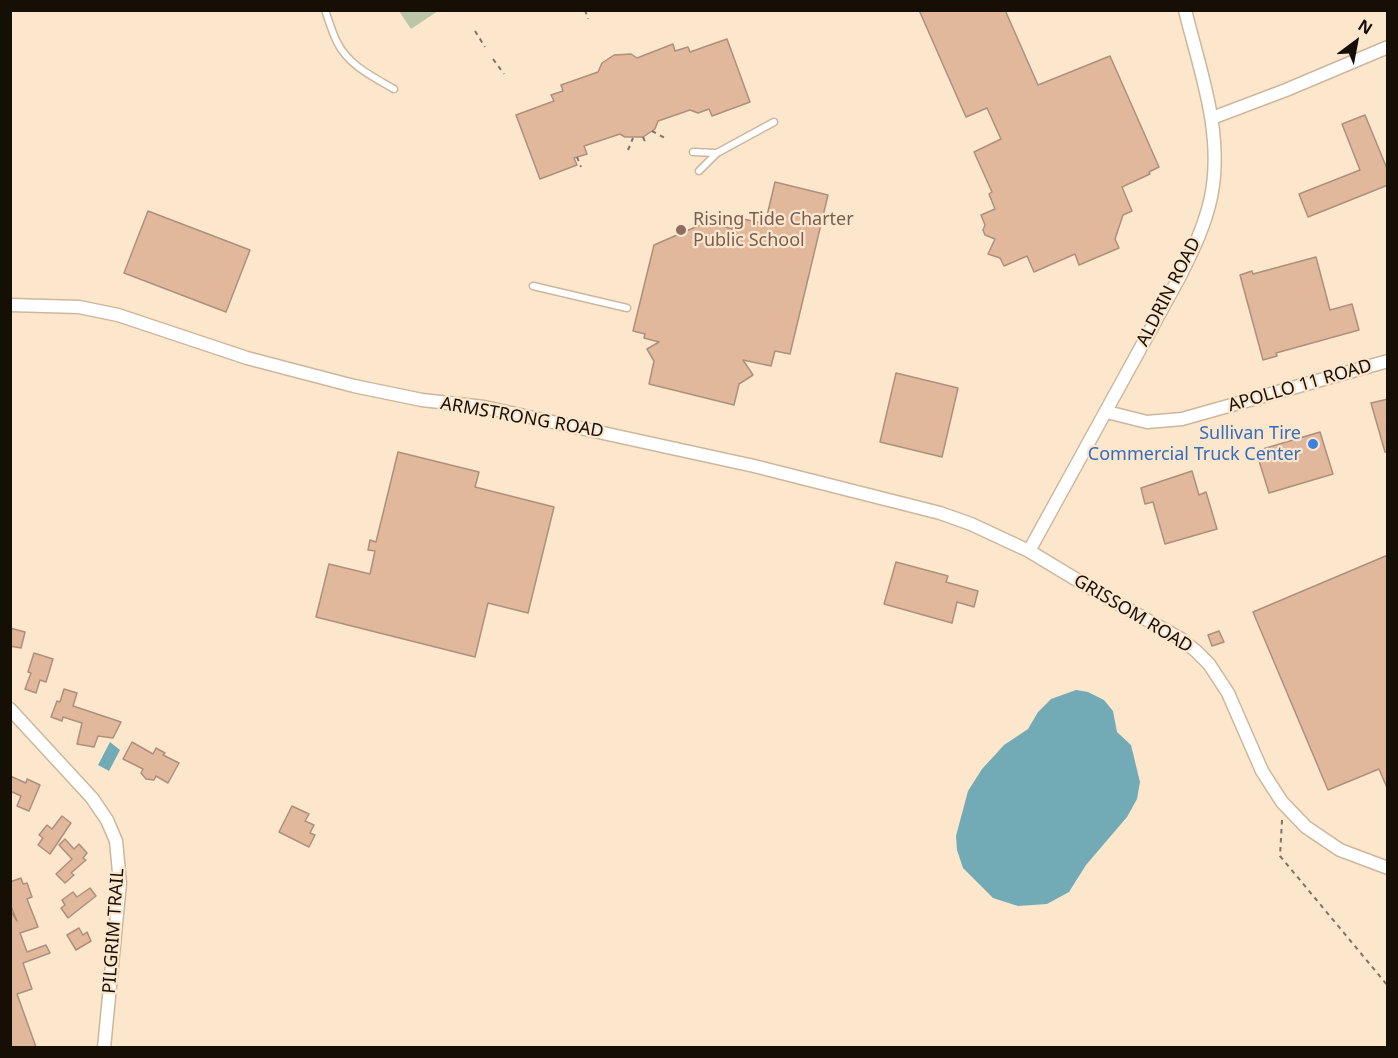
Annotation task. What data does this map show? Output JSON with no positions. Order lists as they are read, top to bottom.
{
  "streets": {
    "street": [
      "ALDRIN ROAD",
      "APOLLO 11 ROAD",
      "ARMSTRONG ROAD",
      "GRISSOM ROAD",
      "PILGRIM TRAIL"
    ]
  },
  "crossings": [
    ["ALDRIN ROAD", "APOLLO 11 ROAD"],
    ["ALDRIN ROAD", "ARMSTRONG ROAD"],
    ["ALDRIN ROAD", "GRISSOM ROAD"],
    ["ARMSTRONG ROAD", "GRISSOM ROAD"]
  ],
  "places": ["Rising Tide Charter Public School", "Sullivan Tire Commercial Truck Center"],
  "north": "top right"
}
